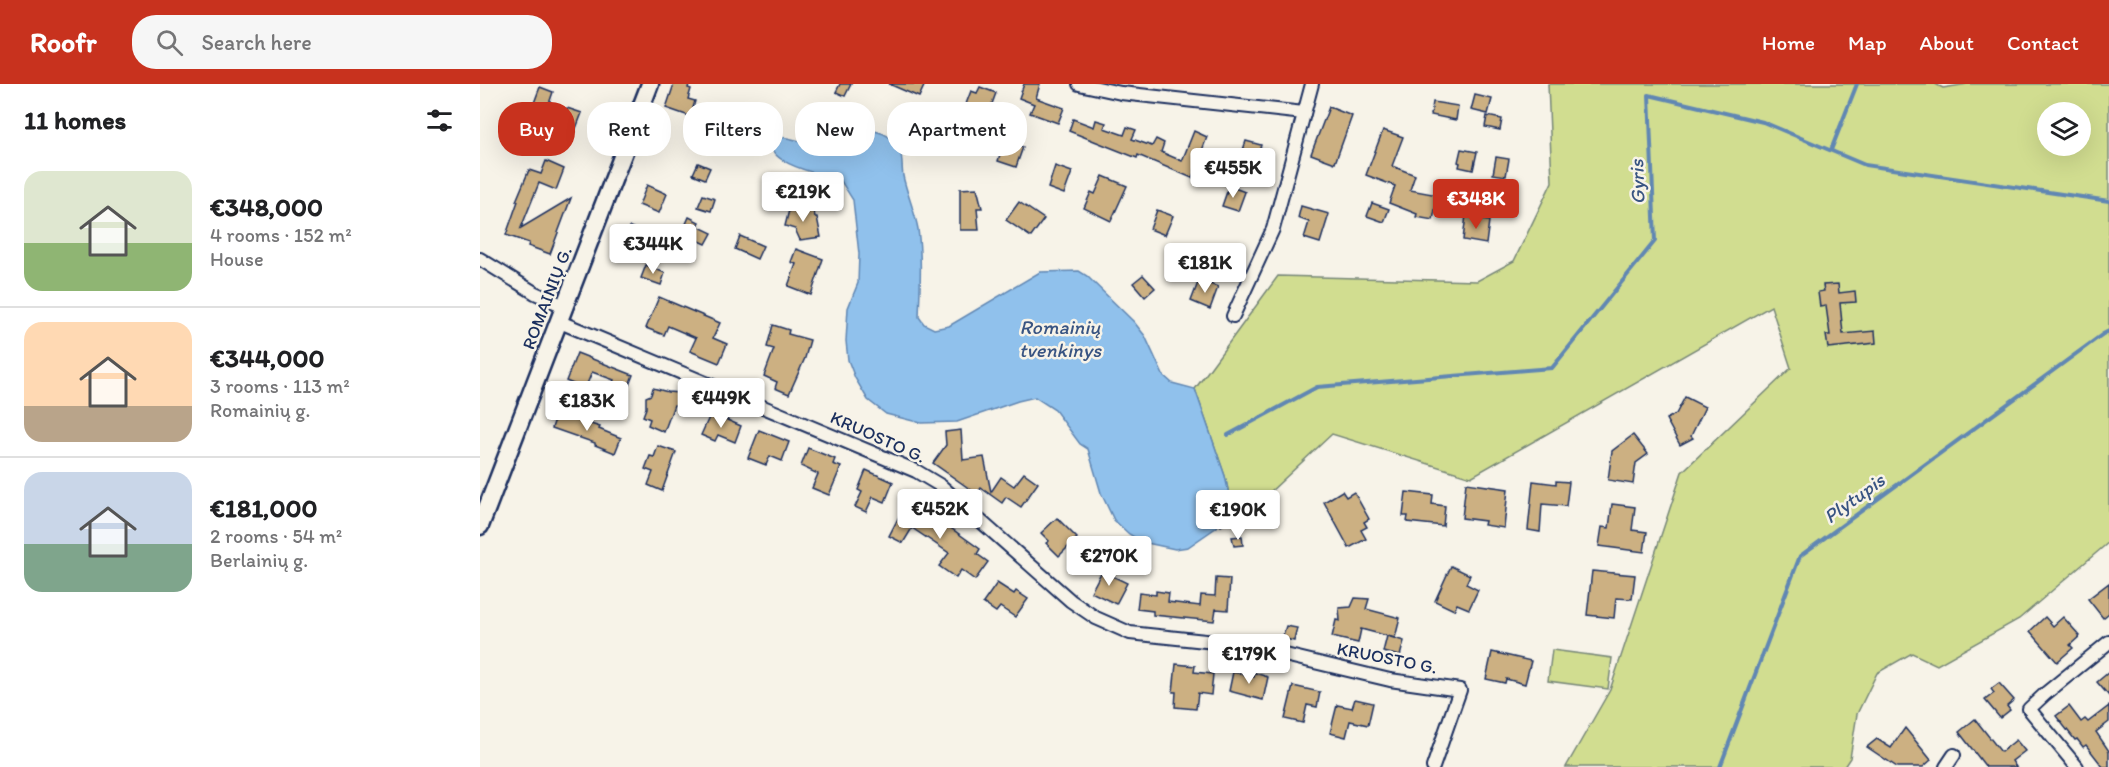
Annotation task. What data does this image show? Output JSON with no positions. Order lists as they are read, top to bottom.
{
  "streets": {
    "main road": ["ROMAINIŲ G."],
    "street": ["KRUOSTO G."]
  },
  "crossings": [
    ["ROMAINIŲ G.", "KRUOSTO G."]
  ],
  "water": ["Gyris", "Romainių tvenkinys", "Plytupis"],
  "page": {
    "header": "Roofr",
    "search": "Search here",
    "nav": [
      "Home",
      "Map",
      "About",
      "Contact"
    ],
    "heading": "11 homes",
    "chip": [
      "Buy",
      "Rent",
      "Filters",
      "New",
      "Apartment"
    ],
    "price": [
      "€455K",
      "€219K",
      "€348K",
      "€344K",
      "€181K",
      "€449K",
      "€183K",
      "€452K",
      "€190K",
      "€270K",
      "€179K"
    ],
    "list": [
      {
        "name": "€348,000",
        "note": "4 rooms · 152 m² · House"
      },
      {
        "name": "€344,000",
        "note": "3 rooms · 113 m² · Romainių g."
      },
      {
        "name": "€181,000",
        "note": "2 rooms · 54 m² · Berlainių g."
      }
    ]
  }
}
